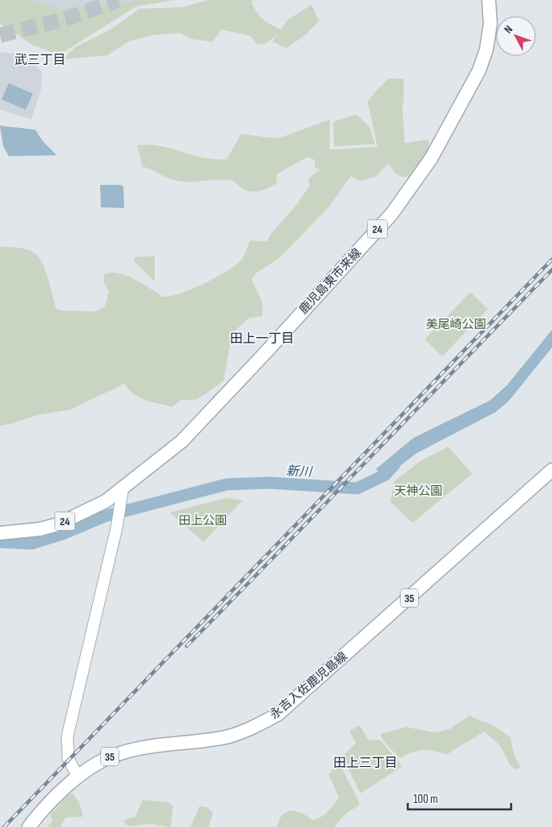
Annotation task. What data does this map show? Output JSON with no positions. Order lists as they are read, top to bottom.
{
  "streets": {
    "main road": [
      "24",
      "鹿児島東市来線",
      "35",
      "永吉入佐鹿児島線"
    ]
  },
  "districts": ["武三丁目", "田上一丁目", "田上三丁目"],
  "water": ["新川"],
  "parks": ["美尾崎公園", "天神公園", "田上公園"],
  "scale_bar": "100 m",
  "north": "top left"
}
